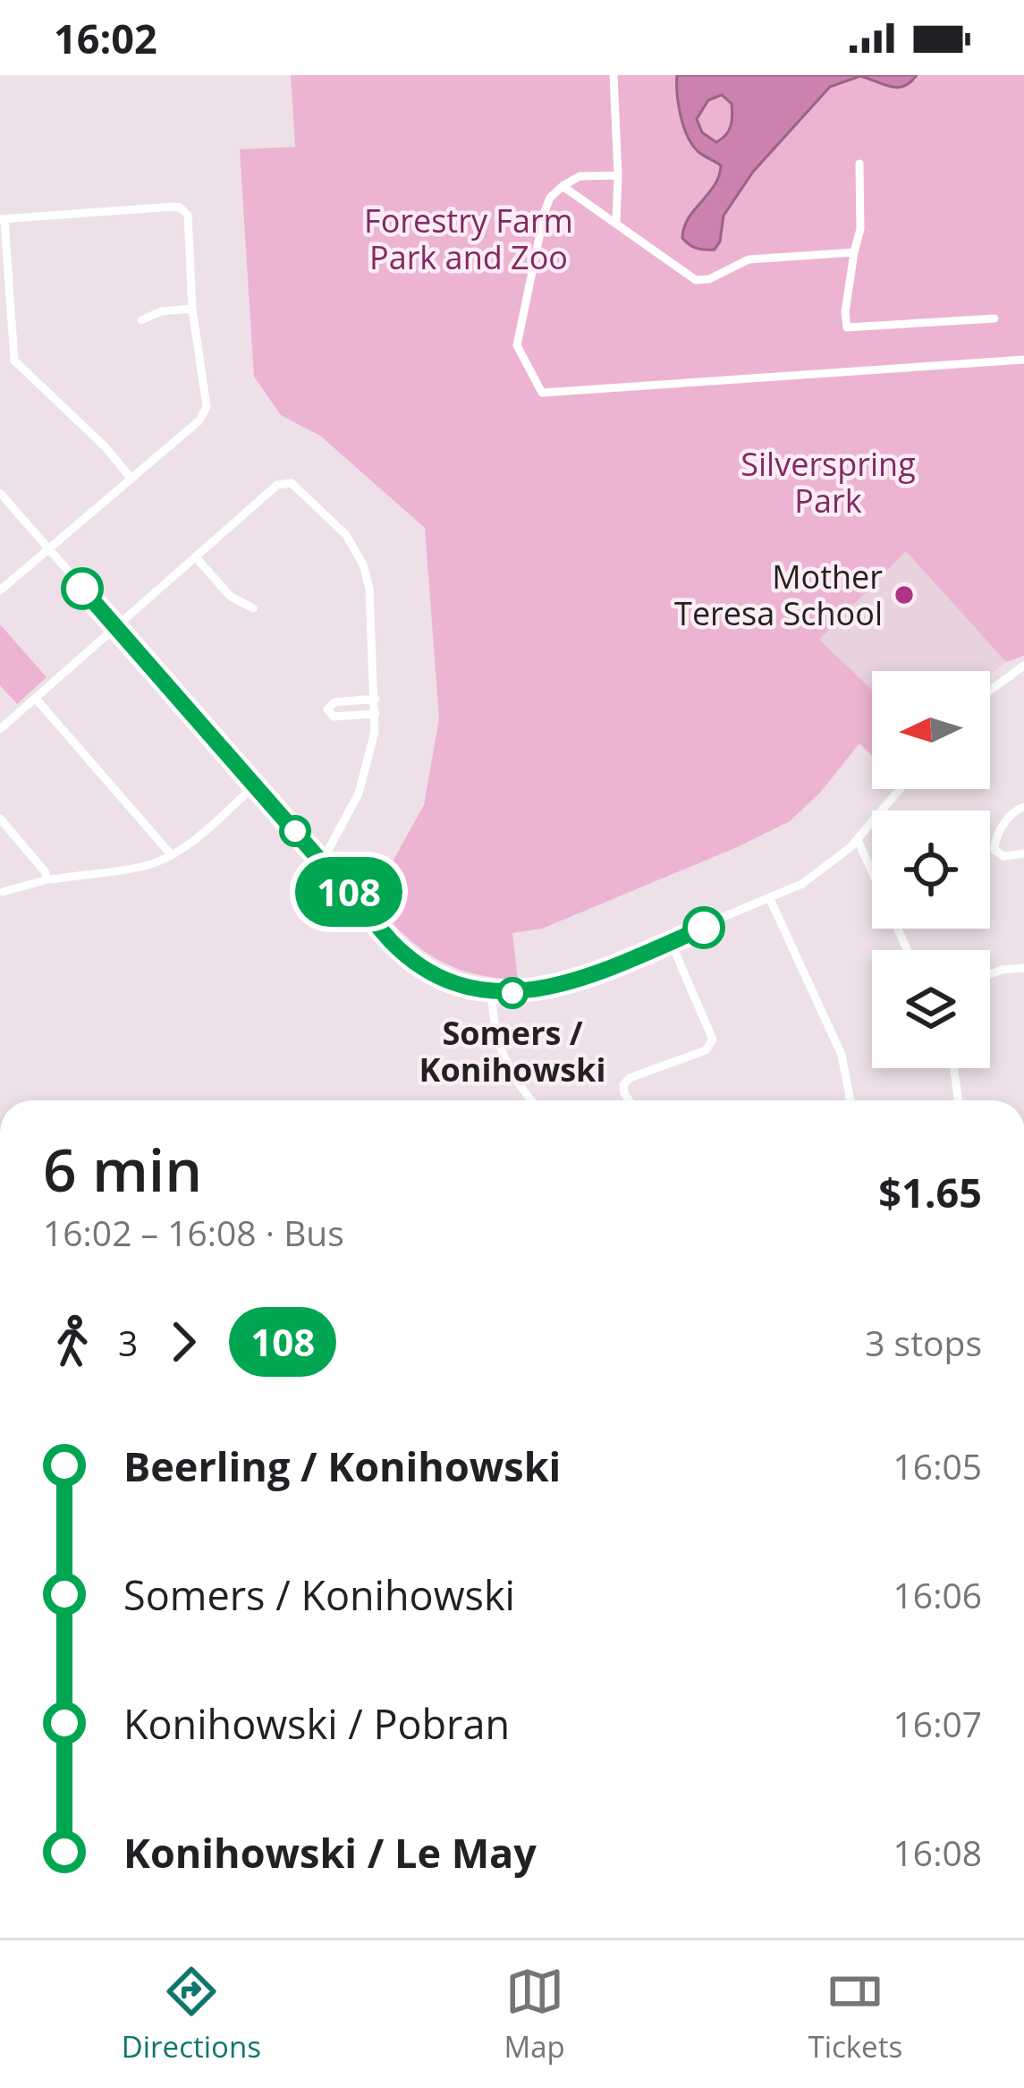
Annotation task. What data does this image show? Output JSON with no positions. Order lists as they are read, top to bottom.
{
  "parks": ["Forestry Farm Park and Zoo", "Silverspring Park"],
  "places": ["Mother Teresa School", "Somers / Konihowski"],
  "lines": ["bus line 108"],
  "north": "left",
  "page": {
    "status": "16:02",
    "on_map": "108",
    "heading": ["6 min", "16:02 – 16:08 · Bus", "$1.65"],
    "legs": ["3", "108", "3 stops"],
    "list": [
      {
        "name": "Beerling / Konihowski",
        "value": "16:05"
      },
      {
        "name": "Somers / Konihowski",
        "value": "16:06"
      },
      {
        "name": "Konihowski / Pobran",
        "value": "16:07"
      },
      {
        "name": "Konihowski / Le May",
        "value": "16:08"
      }
    ],
    "tabs": ["Directions", "Map", "Tickets"]
  }
}
